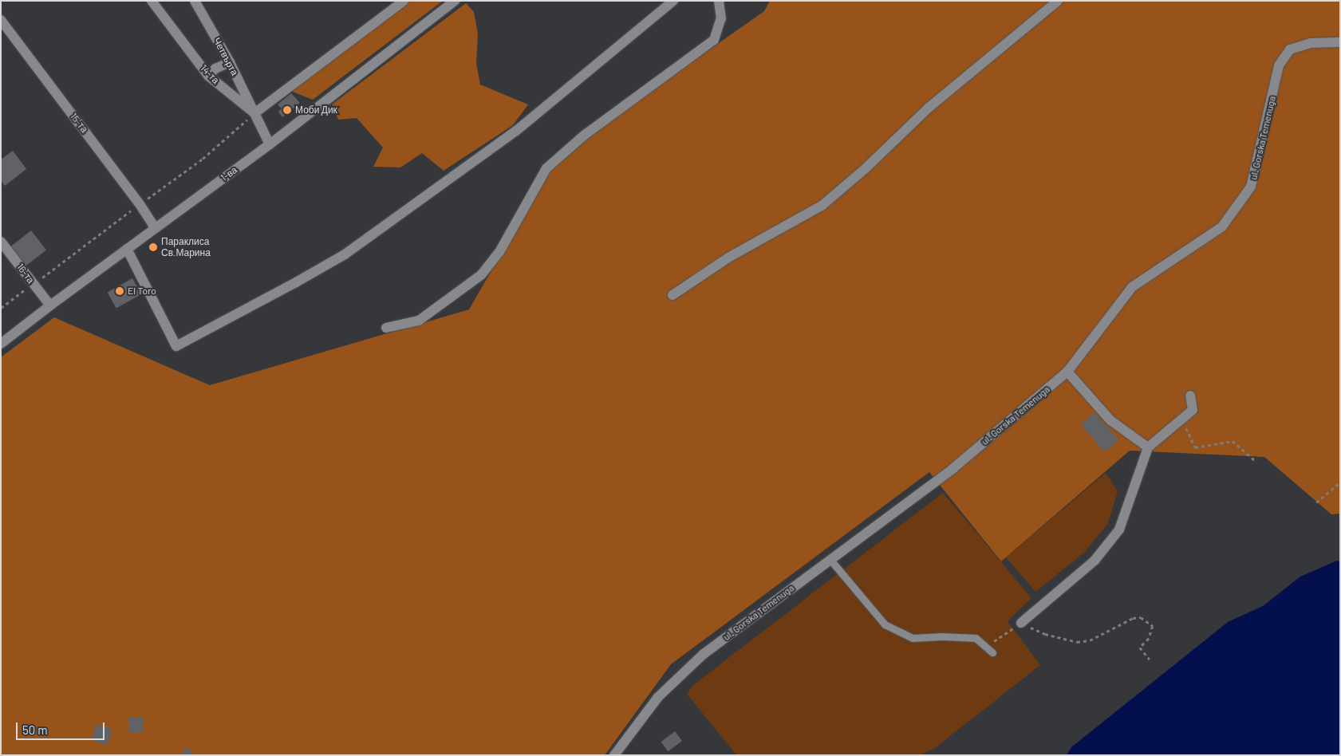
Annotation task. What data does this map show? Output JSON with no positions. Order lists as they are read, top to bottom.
{
  "streets": {
    "street": [
      "Четвърта",
      "14-та",
      "15-та",
      "ul. Gorska Temenuga",
      "1-ва",
      "16-та"
    ]
  },
  "crossings": [
    ["Четвърта", "14-та"],
    ["14-та", "1-ва"],
    ["15-та", "1-ва"],
    ["1-ва", "16-та"]
  ],
  "places": ["Моби Дик", "Параклиса Св.Марина", "El Toro"],
  "scale_bar": "50 m"
}
